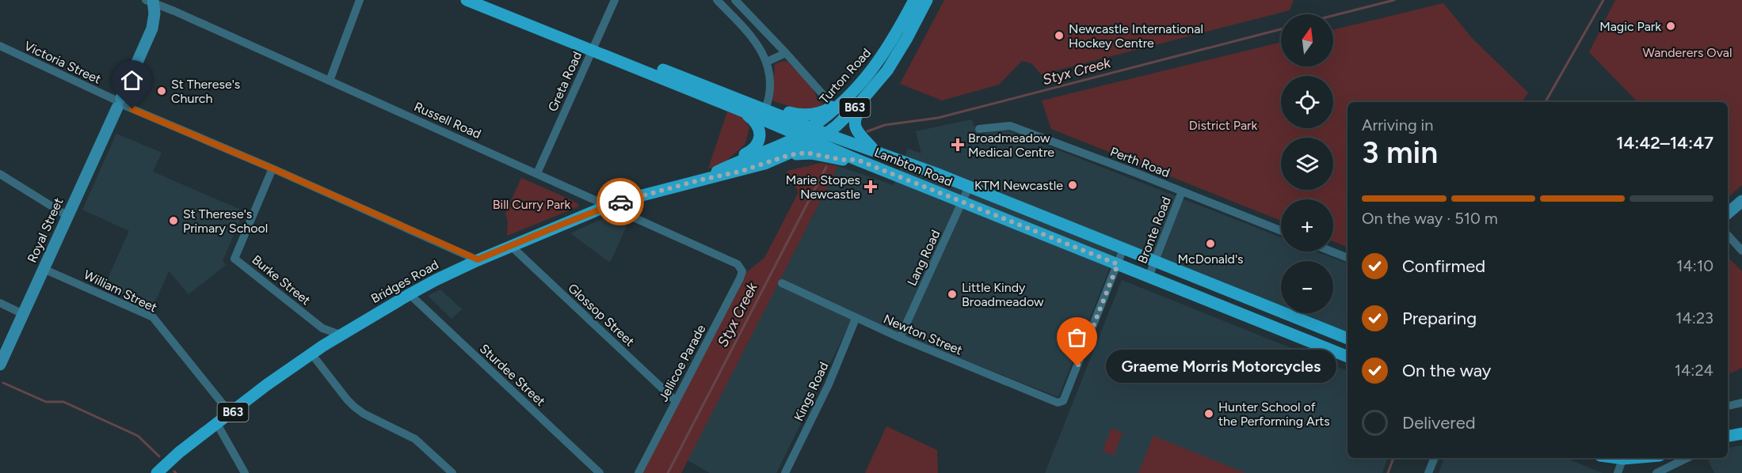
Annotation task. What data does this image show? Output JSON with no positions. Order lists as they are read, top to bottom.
{
  "streets": {
    "main road": [
      "Turton Road",
      "B63",
      "Lambton Road",
      "Royal Street",
      "Bridges Road"
    ],
    "street": [
      "Victoria Street",
      "Greta Road",
      "Russell Road",
      "Perth Road",
      "Bronte Road",
      "Lang Road",
      "Burke Street",
      "William Street",
      "Glossop Street",
      "Newton Street",
      "Jellicoe Parade",
      "Sturdee Street",
      "Kings Road"
    ]
  },
  "crossings": [
    ["Victoria Street", "Royal Street"],
    ["Victoria Street", "Burke Street"],
    ["Victoria Street", "Bridges Road"],
    ["Turton Road", "Lambton Road"],
    ["Turton Road", "Bridges Road"],
    ["Greta Road", "Russell Road"],
    ["Greta Road", "Lambton Road"],
    ["Russell Road", "Royal Street"],
    ["Russell Road", "Bridges Road"],
    ["Russell Road", "Jellicoe Parade"],
    ["Perth Road", "Bronte Road"],
    ["Lambton Road", "Bronte Road"],
    ["Lambton Road", "Lang Road"],
    ["Lambton Road", "Bridges Road"],
    ["Lambton Road", "Newton Street"],
    ["Royal Street", "William Street"],
    ["Lang Road", "Newton Street"],
    ["Burke Street", "Bridges Road"],
    ["Bridges Road", "William Street"],
    ["Bridges Road", "Glossop Street"],
    ["Bridges Road", "Sturdee Street"],
    ["Glossop Street", "Jellicoe Parade"],
    ["Newton Street", "Kings Road"]
  ],
  "water": ["Styx Creek"],
  "parks": ["Wanderers Oval", "District Park", "Bill Curry Park"],
  "places": {
    "other": [
      "Magic Park",
      "Newcastle International Hockey Centre",
      "St Therese's Church",
      "KTM Newcastle",
      "St Therese's Primary School",
      "McDonald's",
      "Little Kindy Broadmeadow",
      "Graeme Morris Motorcycles",
      "Hunter School of the Performing Arts"
    ],
    "health": ["Broadmeadow Medical Centre", "Marie Stopes Newcastle"]
  },
  "north": "top",
  "page": {
    "map_buttons": ["+", "−"],
    "heading": ["3 min", "Arriving in", "14:42–14:47"],
    "bar": "On the way · 510 m",
    "list": [
      ["Confirmed", "14:10"],
      ["Preparing", "14:23"],
      ["On the way", "14:24"],
      "Delivered"
    ],
    "bubble": "Graeme Morris Motorcycles"
  }
}
